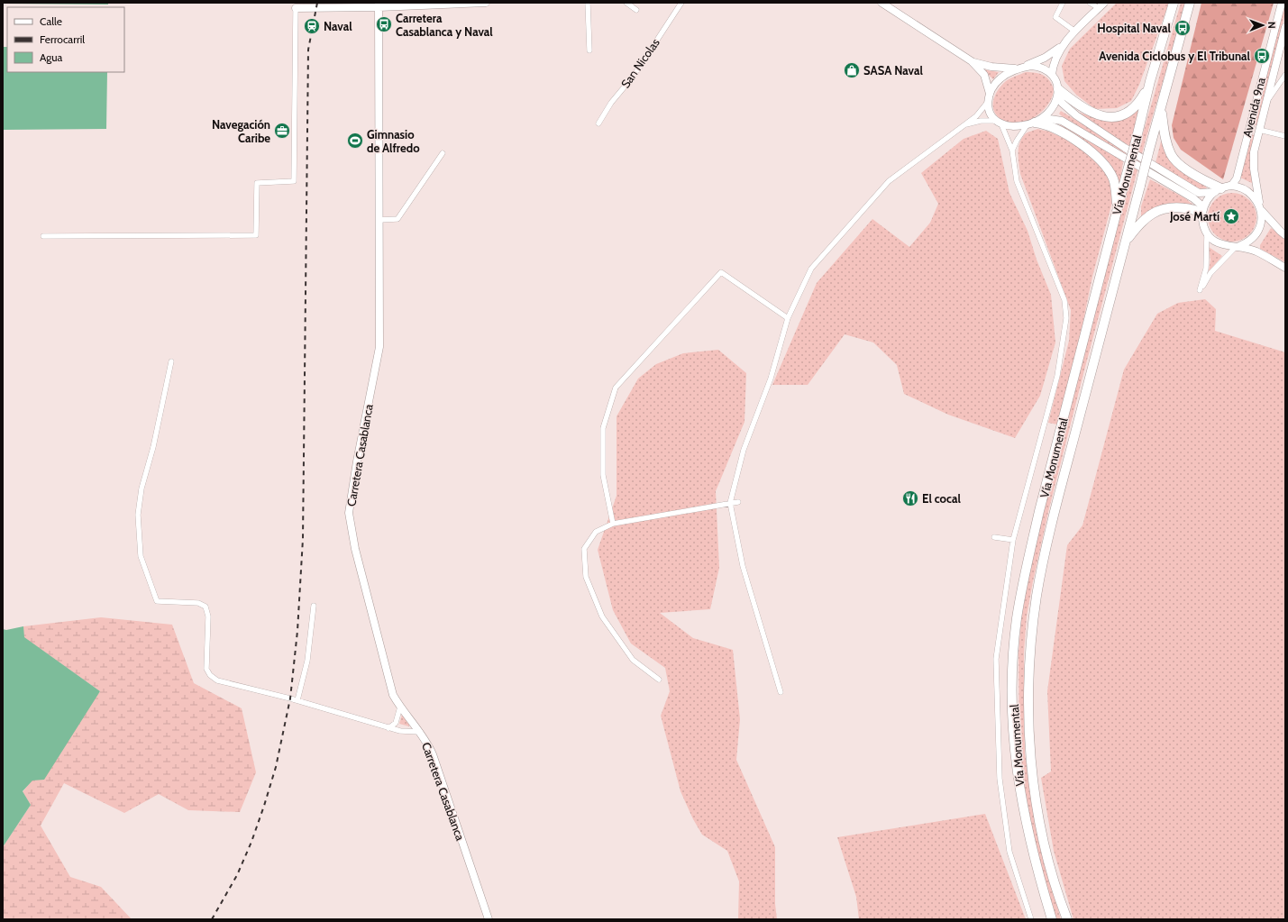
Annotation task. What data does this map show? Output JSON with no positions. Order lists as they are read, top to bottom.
{
  "streets": {
    "highway": ["Vía Monumental"],
    "main road": ["Avenida 9na", "Carretera Casablanca"],
    "street": ["San Nicolas"]
  },
  "places": {
    "bus stop": ["Carretera Casablanca y Naval", "Hospital Naval", "Avenida Ciclobus y El Tribunal"],
    "station": ["Naval"],
    "shop": ["SASA Naval"],
    "office": ["Navegación Caribe"],
    "sports": ["Gimnasio de Alfredo"],
    "place": ["José Martí"],
    "restaurant": ["El cocal"]
  },
  "legend": ["Calle", "Ferrocarril", "Agua"],
  "north": "right"
}
